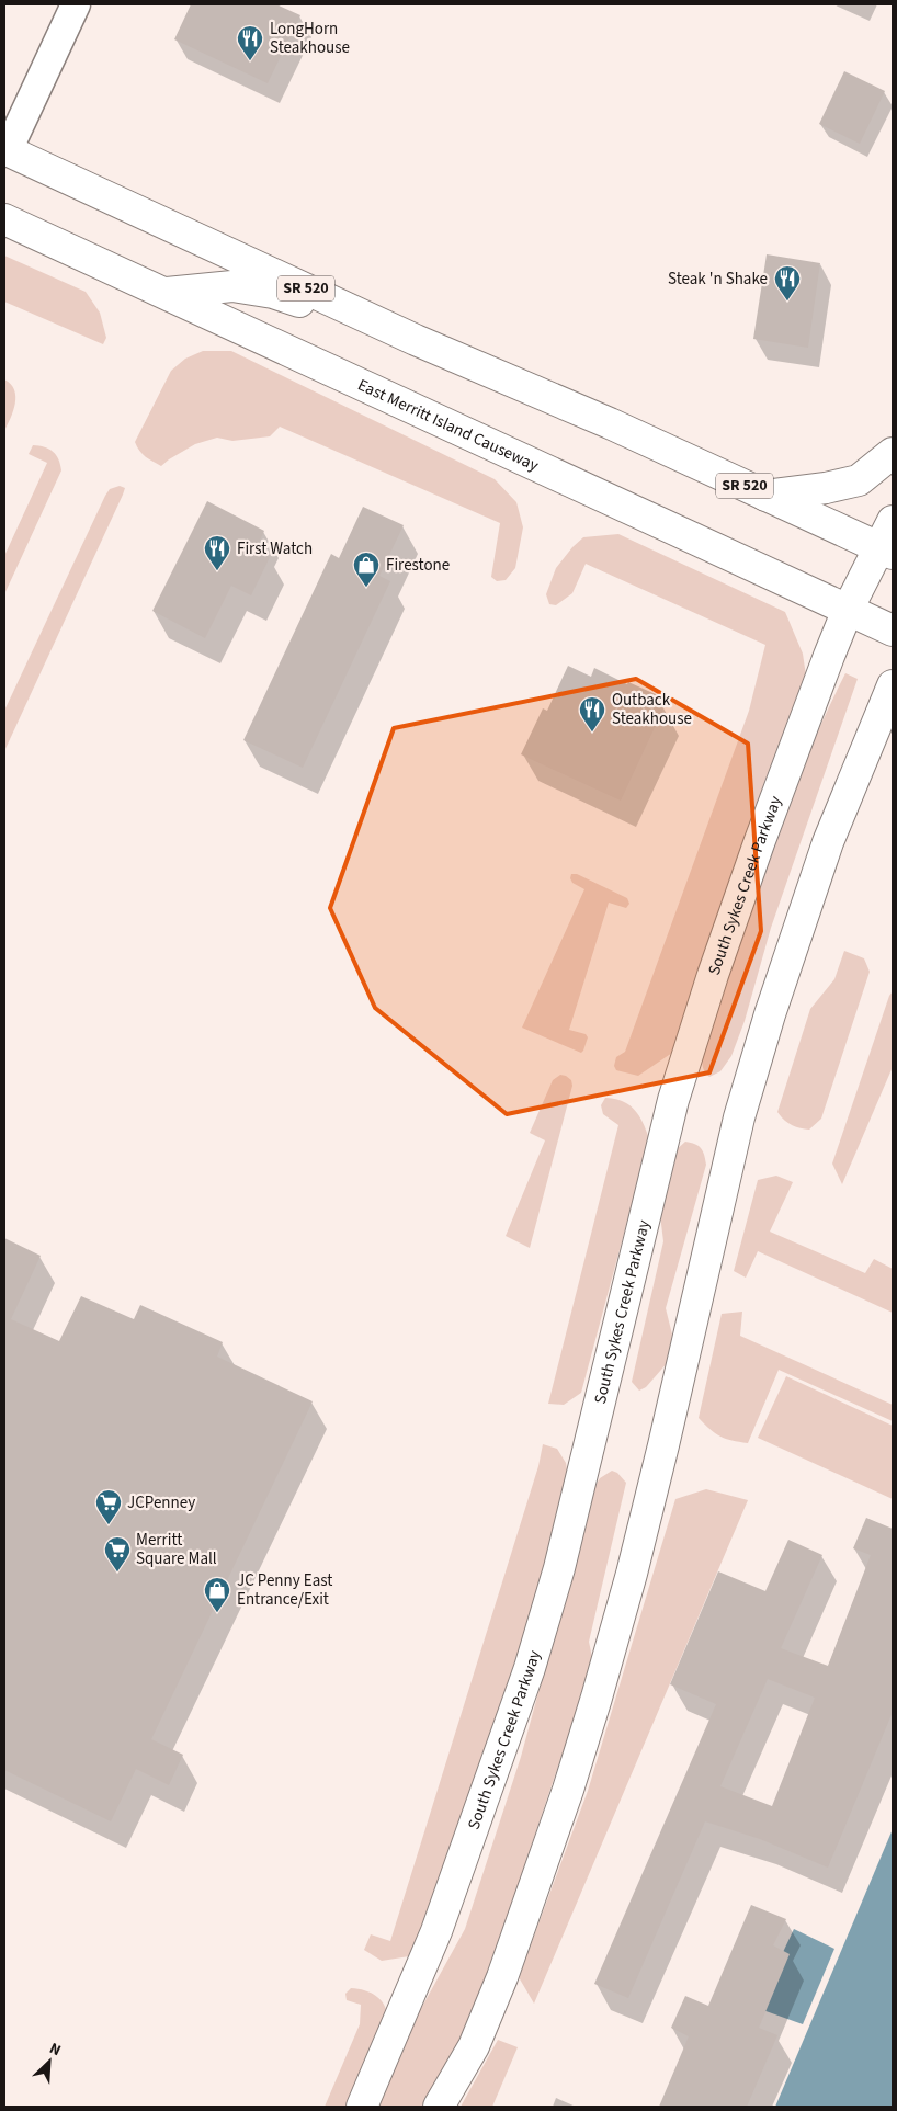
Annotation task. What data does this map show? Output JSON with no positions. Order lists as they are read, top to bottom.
{
  "streets": {
    "street": ["SR 520", "East Merritt Island Causeway", "South Sykes Creek Parkway"]
  },
  "crossings": [
    ["SR 520", "South Sykes Creek Parkway"],
    ["East Merritt Island Causeway", "South Sykes Creek Parkway"]
  ],
  "places": {
    "restaurant": [
      "LongHorn Steakhouse",
      "Steak 'n Shake",
      "First Watch",
      "Outback Steakhouse"
    ],
    "shop": ["Firestone", "JC Penny East Entrance/Exit"],
    "supermarket": ["JCPenney", "Merritt Square Mall"]
  },
  "north": "top right"
}
